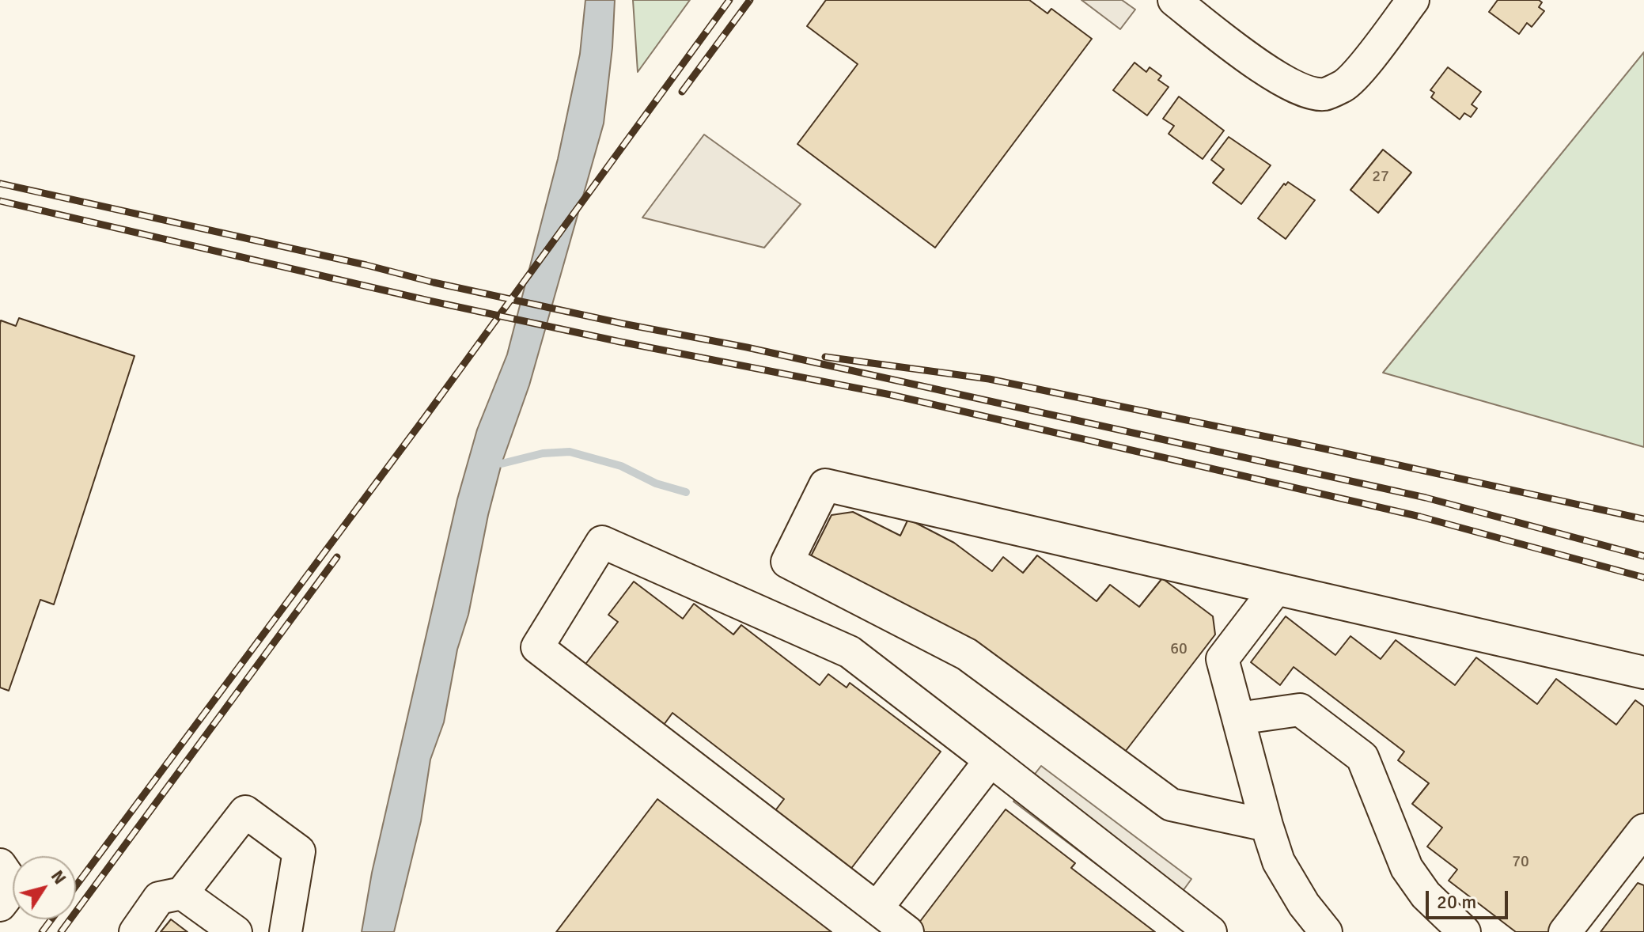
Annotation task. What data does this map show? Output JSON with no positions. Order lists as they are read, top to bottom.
{
  "house_numbers": ["27", "60", "70"],
  "scale_bar": "20 m",
  "north": "top right"
}
